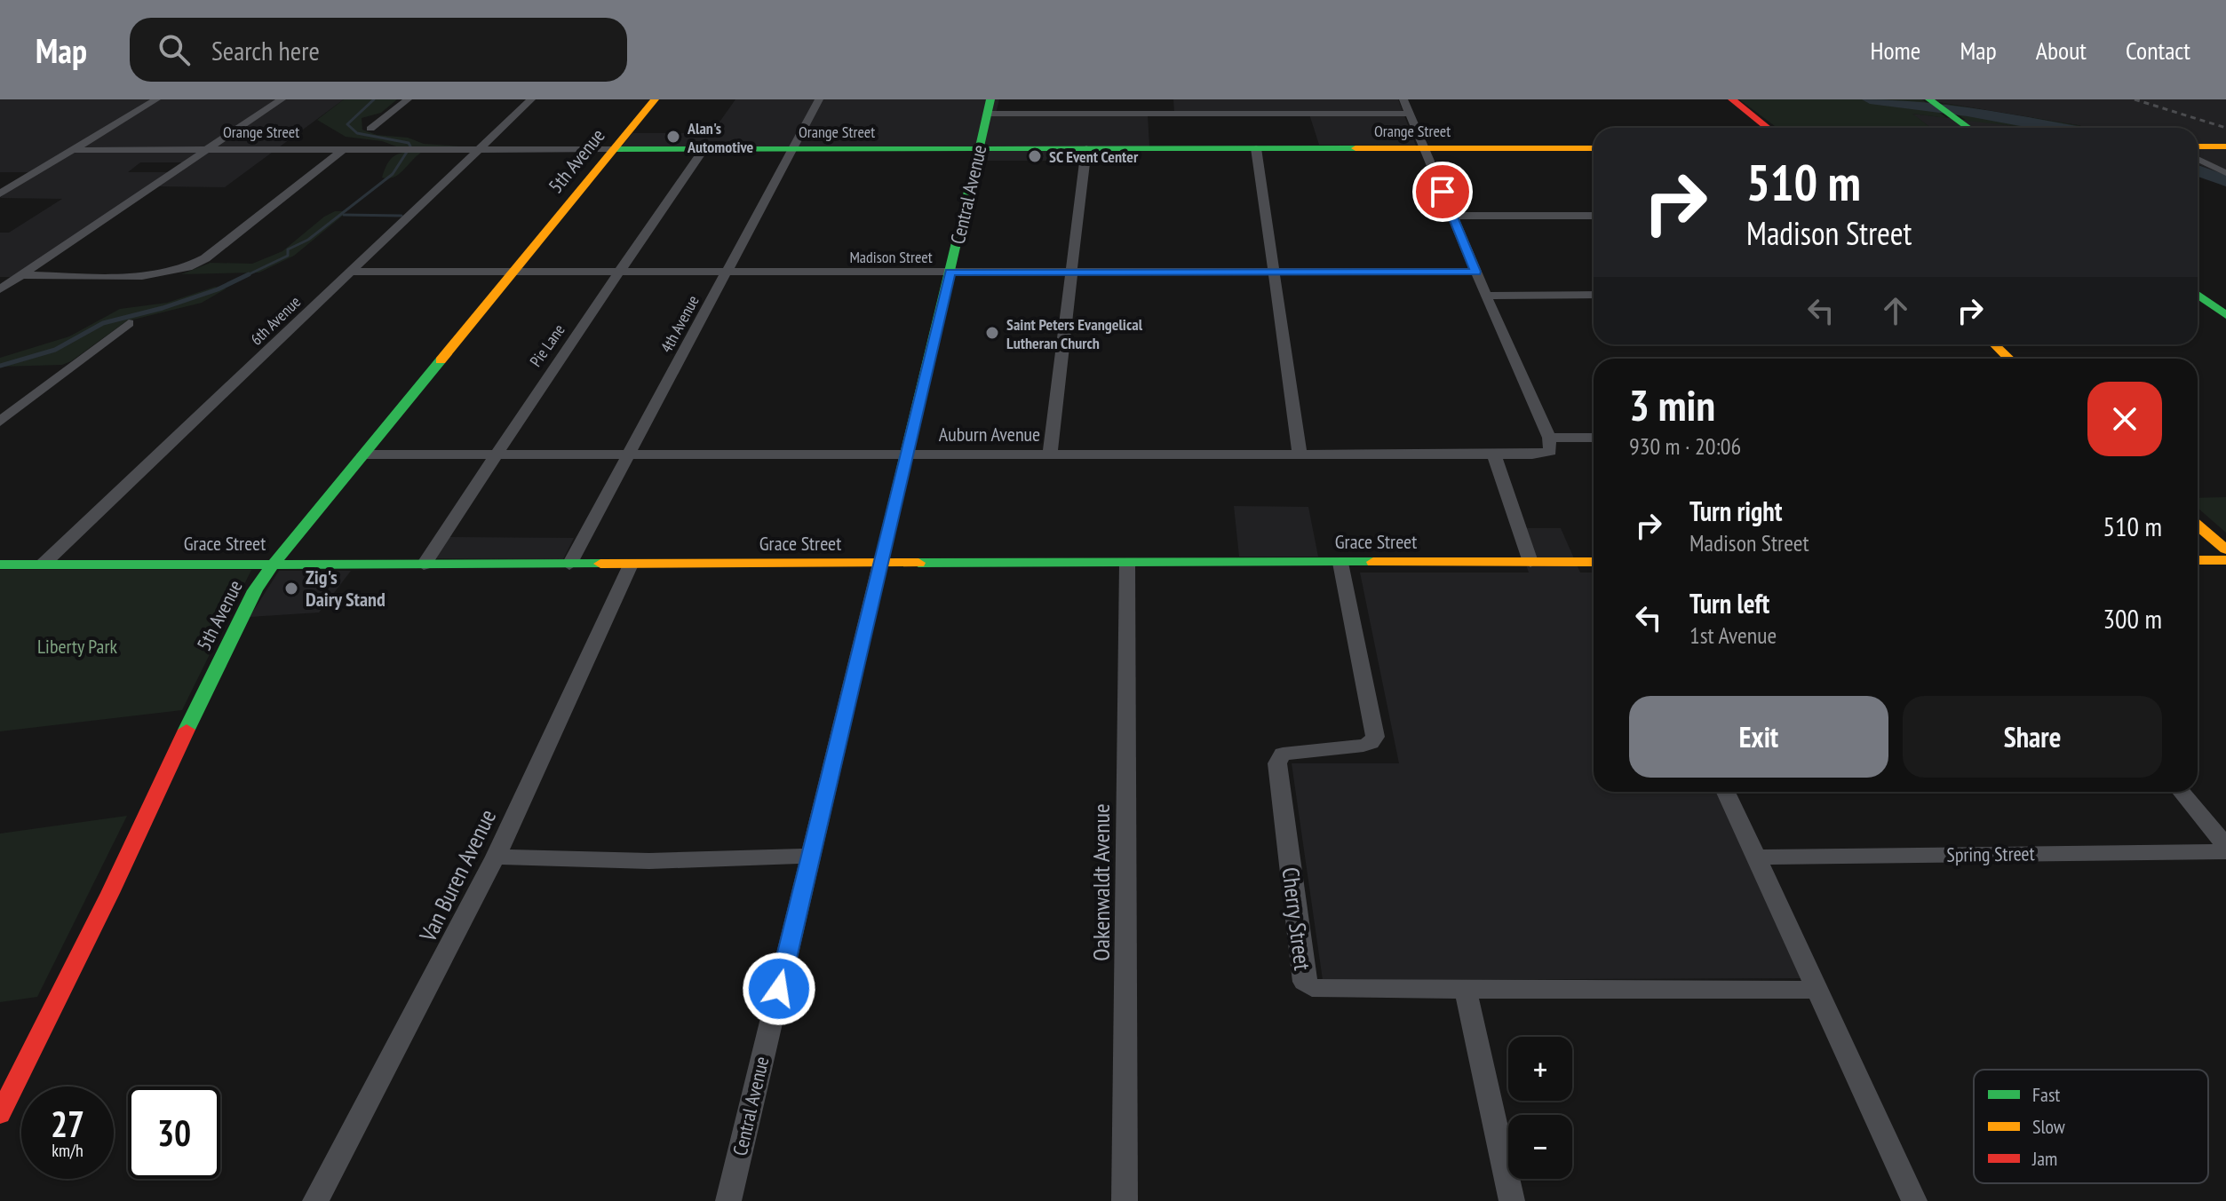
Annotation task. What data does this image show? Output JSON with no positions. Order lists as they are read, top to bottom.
{
  "streets": {
    "street": [
      "Orange Street",
      "5th Avenue",
      "Central Avenue",
      "Madison Street",
      "6th Avenue",
      "4th Avenue",
      "Pie Lane",
      "Auburn Avenue",
      "Grace Street",
      "Spring Street",
      "Van Buren Avenue",
      "Oakenwaldt Avenue",
      "Cherry Street"
    ]
  },
  "crossings": [
    ["Orange Street", "5th Avenue"],
    ["Orange Street", "Central Avenue"],
    ["Orange Street", "6th Avenue"],
    ["Orange Street", "4th Avenue"],
    ["Orange Street", "Pie Lane"],
    ["5th Avenue", "Madison Street"],
    ["5th Avenue", "Auburn Avenue"],
    ["5th Avenue", "Grace Street"],
    ["Central Avenue", "Madison Street"],
    ["Central Avenue", "Auburn Avenue"],
    ["Central Avenue", "Grace Street"],
    ["Madison Street", "6th Avenue"],
    ["Madison Street", "4th Avenue"],
    ["Madison Street", "Pie Lane"],
    ["6th Avenue", "Grace Street"],
    ["4th Avenue", "Auburn Avenue"],
    ["4th Avenue", "Grace Street"],
    ["Pie Lane", "Auburn Avenue"],
    ["Pie Lane", "Grace Street"],
    ["Grace Street", "Van Buren Avenue"],
    ["Grace Street", "Oakenwaldt Avenue"],
    ["Grace Street", "Cherry Street"]
  ],
  "parks": ["Liberty Park"],
  "places": [
    "Alan's Automotive",
    "SC Event Center",
    "Saint Peters Evangelical Lutheran Church",
    "Zig's Dairy Stand"
  ],
  "legend": ["Fast", "Slow", "Jam"],
  "page": {
    "header": "Map",
    "search": "Search here",
    "nav": [
      "Home",
      "Map",
      "About",
      "Contact"
    ],
    "turn": ["510 m", "Madison Street"],
    "heading": ["3 min", "930 m · 20:06"],
    "list": [
      {
        "name": "Turn right",
        "note": "Madison Street",
        "value": "510 m"
      },
      {
        "name": "Turn left",
        "note": "1st Avenue",
        "value": "300 m"
      }
    ],
    "buttons": ["Exit", "Share"],
    "map_buttons": ["+", "−"],
    "speed": "27 km/h",
    "limit": "30"
  }
}
